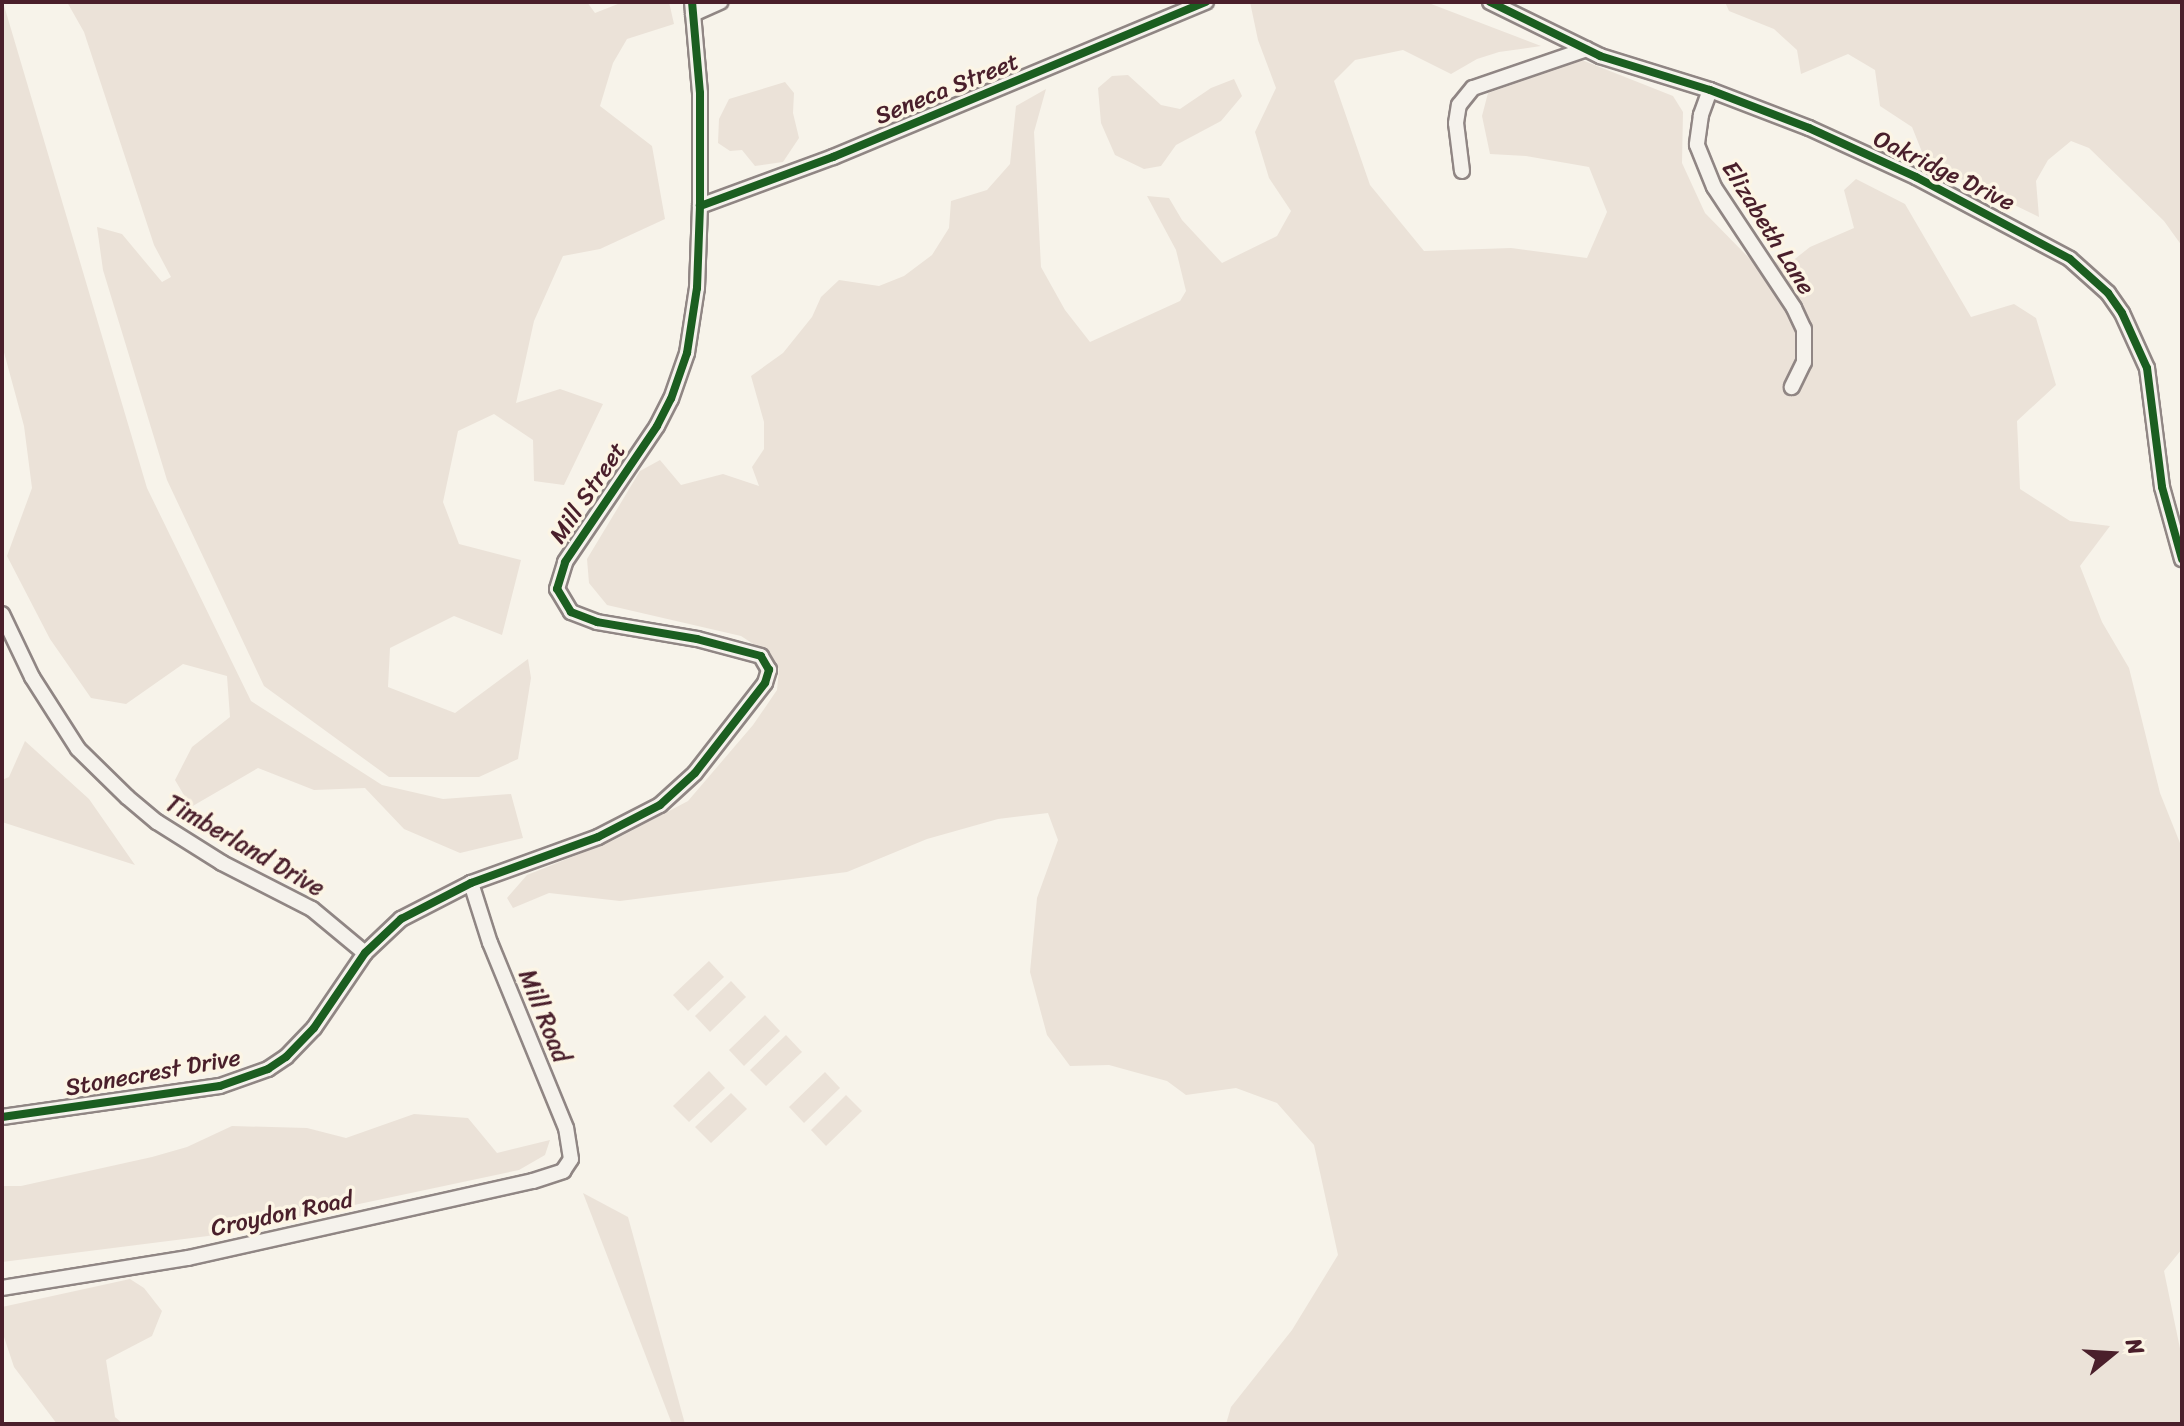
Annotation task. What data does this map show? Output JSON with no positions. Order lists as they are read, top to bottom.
{
  "streets": {
    "street": [
      "Seneca Street",
      "Oakridge Drive",
      "Elizabeth Lane",
      "Mill Street",
      "Timberland Drive",
      "Mill Road",
      "Stonecrest Drive",
      "Croydon Road"
    ]
  },
  "crossings": [
    ["Seneca Street", "Mill Street"],
    ["Oakridge Drive", "Elizabeth Lane"],
    ["Mill Street", "Mill Road"],
    ["Mill Street", "Stonecrest Drive"],
    ["Timberland Drive", "Stonecrest Drive"],
    ["Mill Road", "Stonecrest Drive"],
    ["Mill Road", "Croydon Road"]
  ],
  "north": "right"
}
